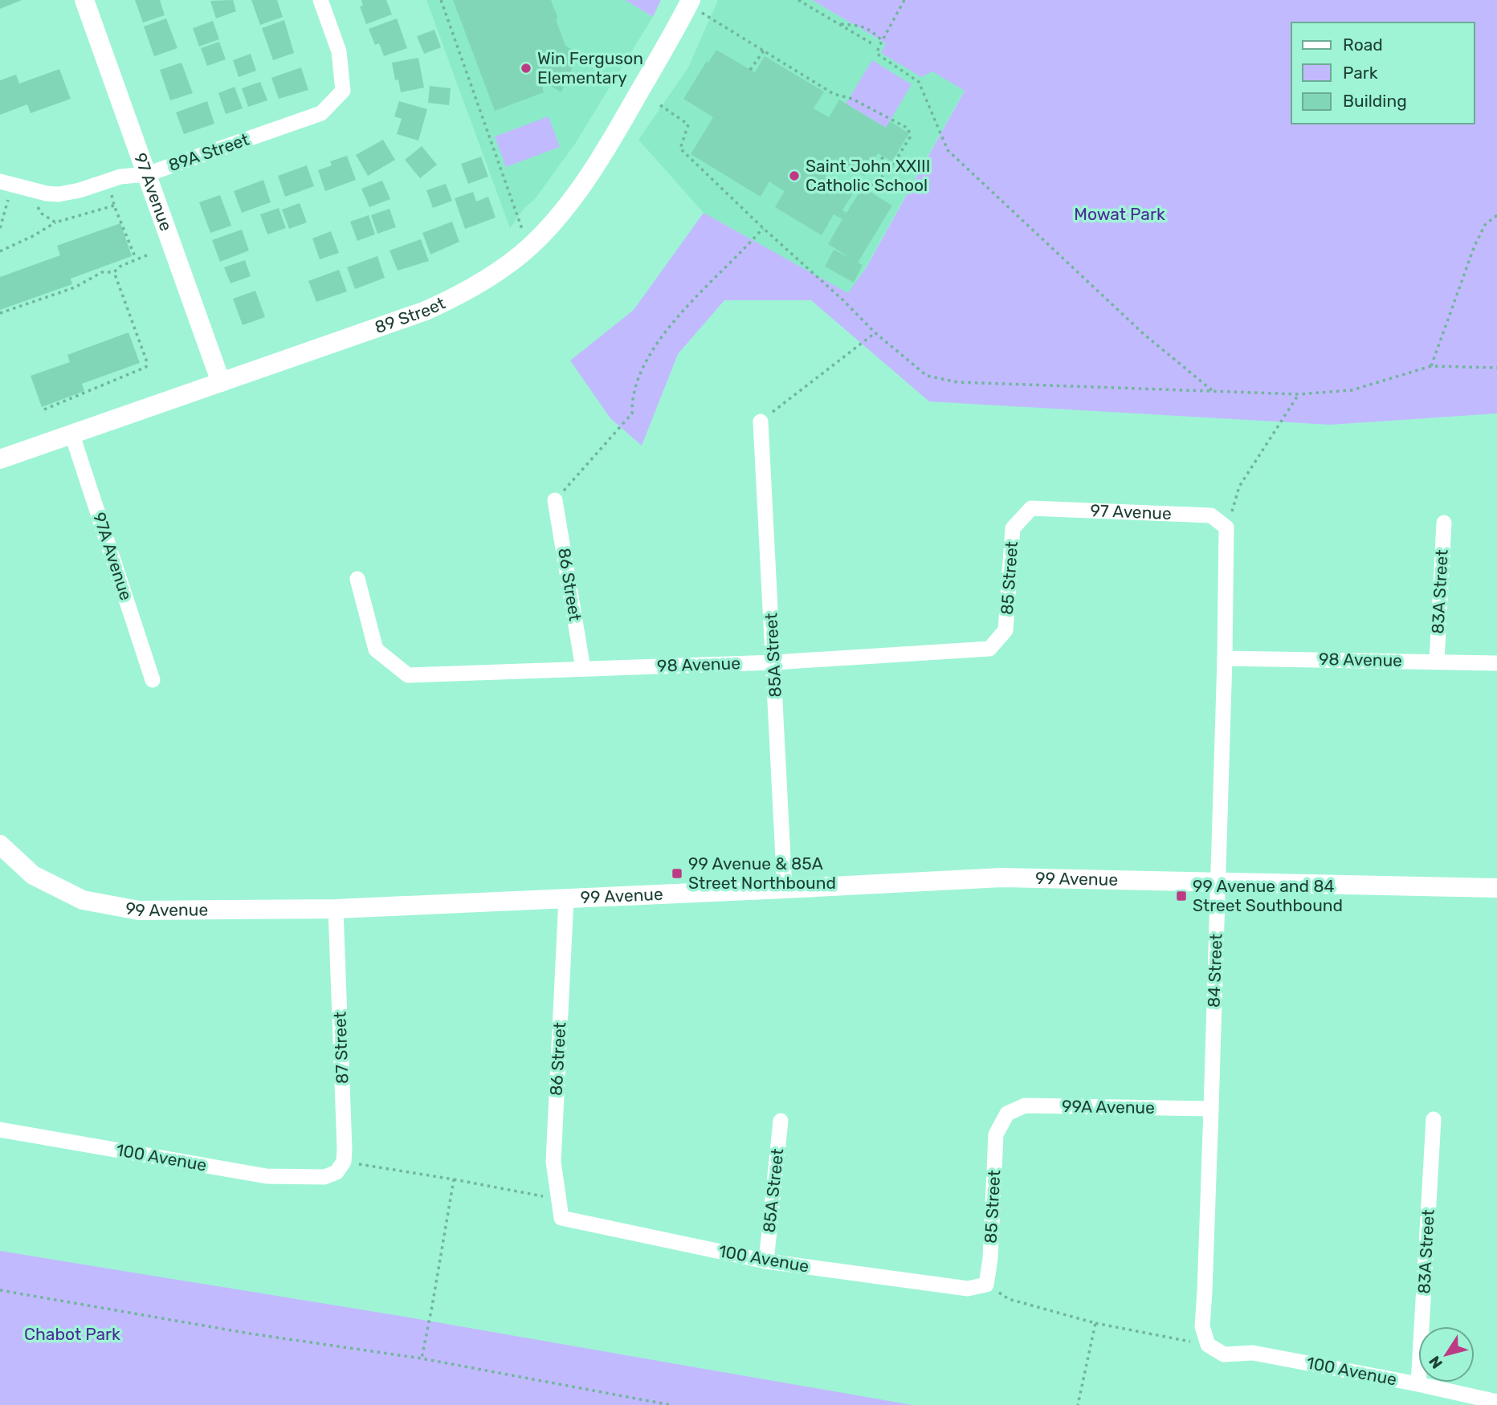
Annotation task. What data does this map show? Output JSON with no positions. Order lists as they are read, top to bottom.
{
  "streets": {
    "street": [
      "89A Street",
      "97 Avenue",
      "89 Street",
      "97A Avenue",
      "85 Street",
      "86 Street",
      "83A Street",
      "85A Street",
      "98 Avenue",
      "99 Avenue",
      "84 Street",
      "87 Street",
      "99A Avenue",
      "100 Avenue"
    ]
  },
  "crossings": [
    ["89A Street", "97 Avenue"],
    ["97 Avenue", "89 Street"],
    ["97 Avenue", "85 Street"],
    ["97 Avenue", "84 Street"],
    ["89 Street", "97A Avenue"],
    ["85 Street", "98 Avenue"],
    ["85 Street", "99A Avenue"],
    ["85 Street", "100 Avenue"],
    ["86 Street", "98 Avenue"],
    ["86 Street", "99 Avenue"],
    ["86 Street", "100 Avenue"],
    ["83A Street", "98 Avenue"],
    ["83A Street", "100 Avenue"],
    ["85A Street", "98 Avenue"],
    ["85A Street", "99 Avenue"],
    ["85A Street", "100 Avenue"],
    ["98 Avenue", "84 Street"],
    ["99 Avenue", "84 Street"],
    ["99 Avenue", "87 Street"],
    ["84 Street", "99A Avenue"],
    ["84 Street", "100 Avenue"],
    ["87 Street", "100 Avenue"]
  ],
  "parks": ["Mowat Park", "Chabot Park"],
  "places": {
    "other": ["Win Ferguson Elementary", "Saint John XXIII Catholic School"],
    "transit": ["99 Avenue & 85A Street Northbound", "99 Avenue and 84 Street Southbound"]
  },
  "legend": ["Road", "Park", "Building"],
  "north": "bottom left"
}
